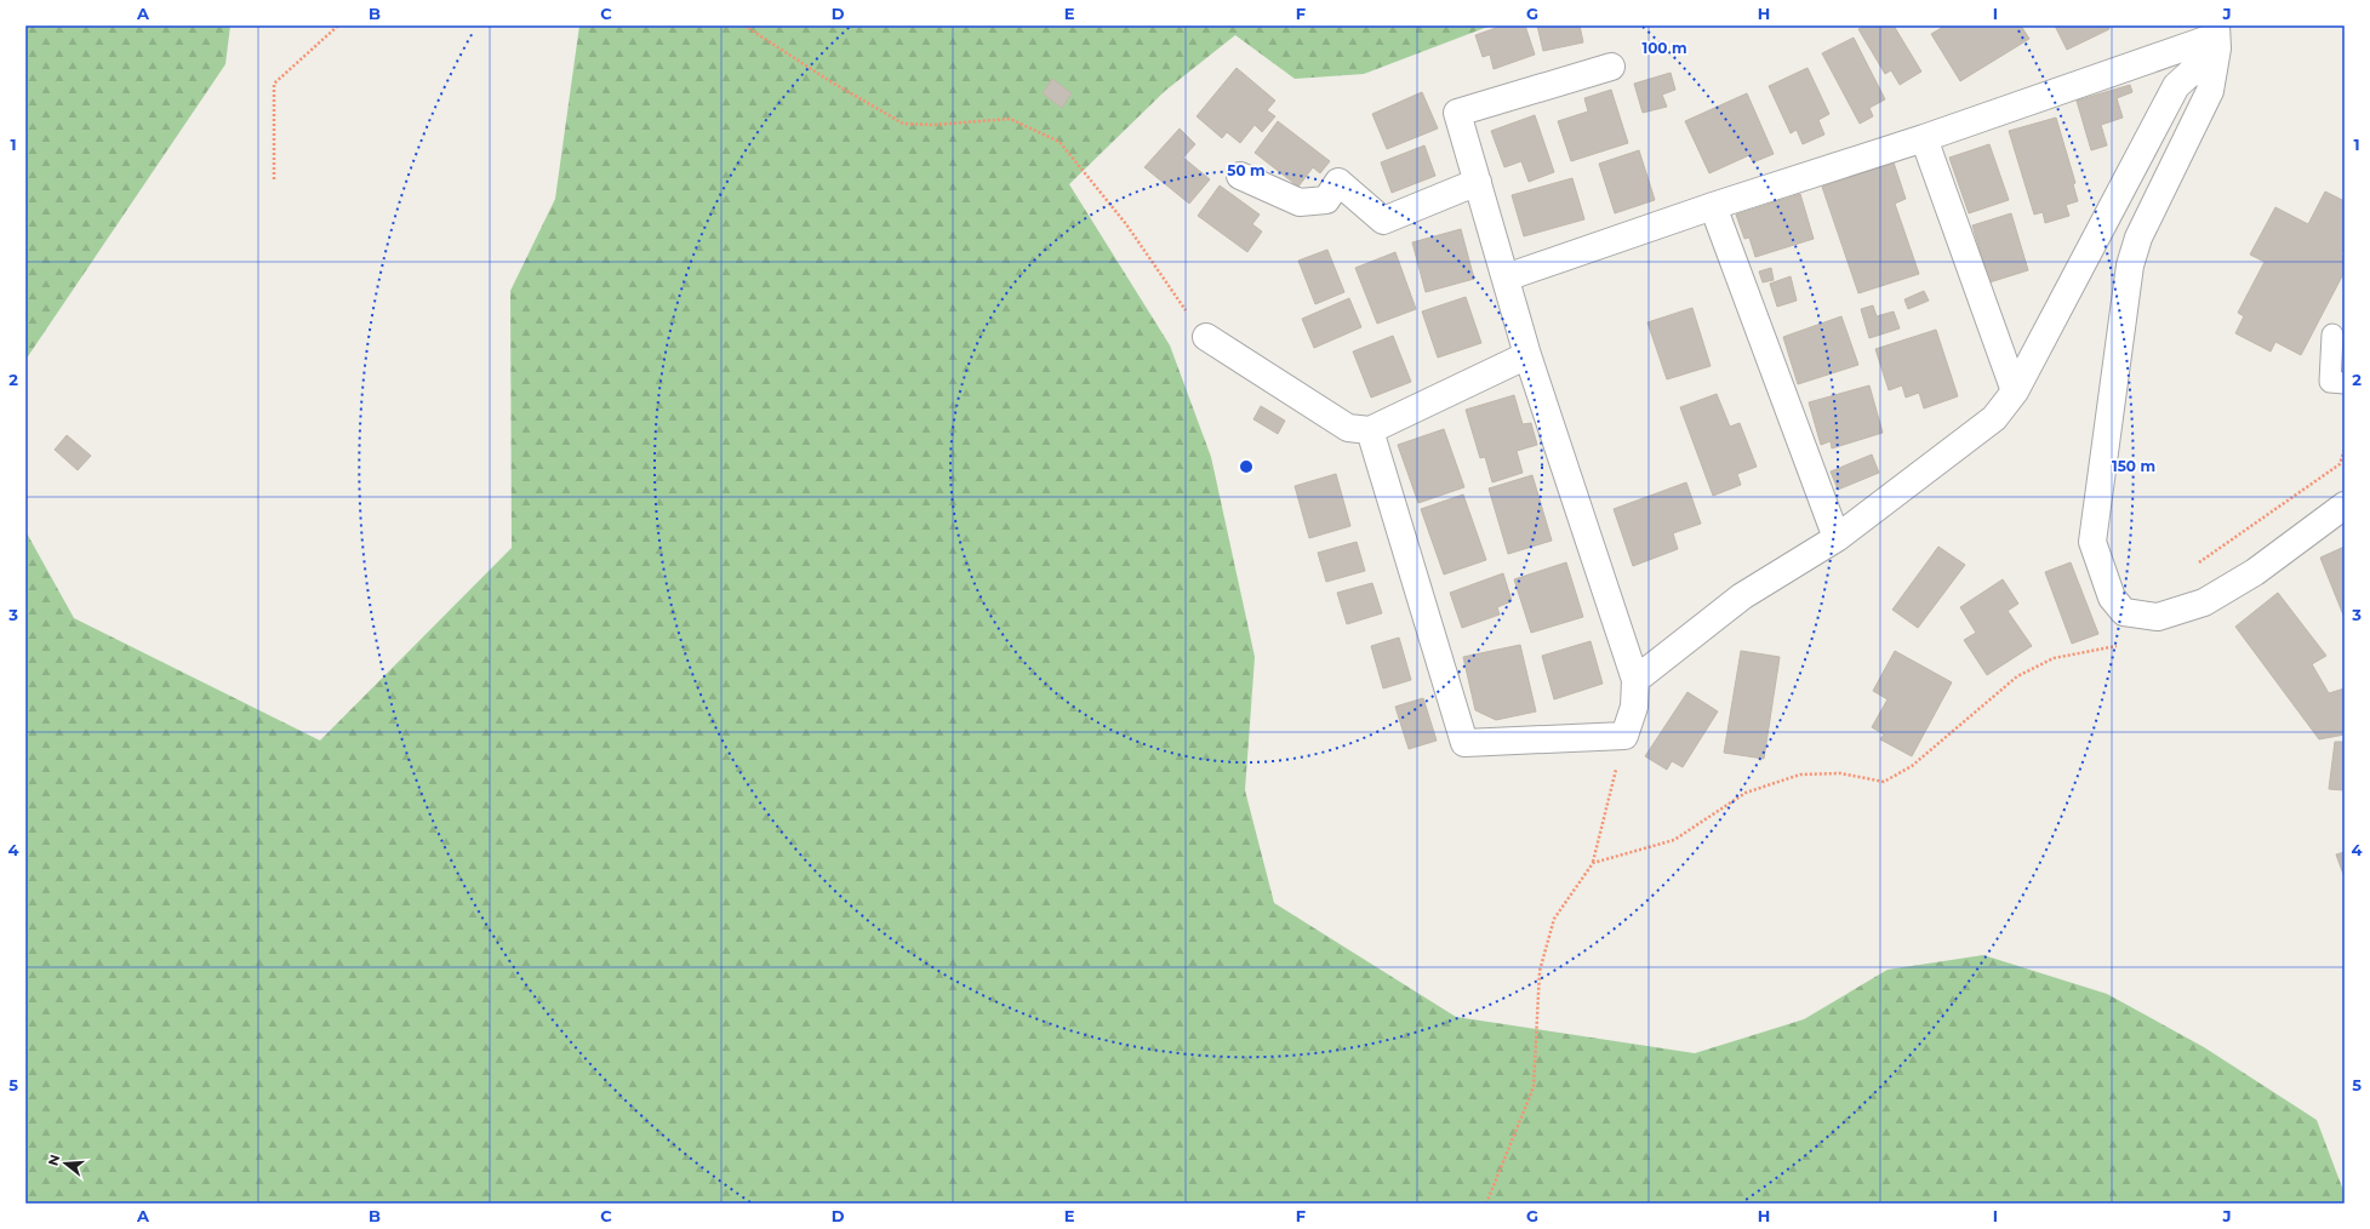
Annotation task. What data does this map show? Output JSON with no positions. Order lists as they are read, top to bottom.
{
  "north": "left",
  "grid": {
    "columns": [
      "A",
      "B",
      "C",
      "D",
      "E",
      "F",
      "G",
      "H",
      "I",
      "J"
    ],
    "rows": [
      "1",
      "2",
      "3",
      "4",
      "5"
    ]
  },
  "rings": ["100 m", "50 m", "150 m"]
}
